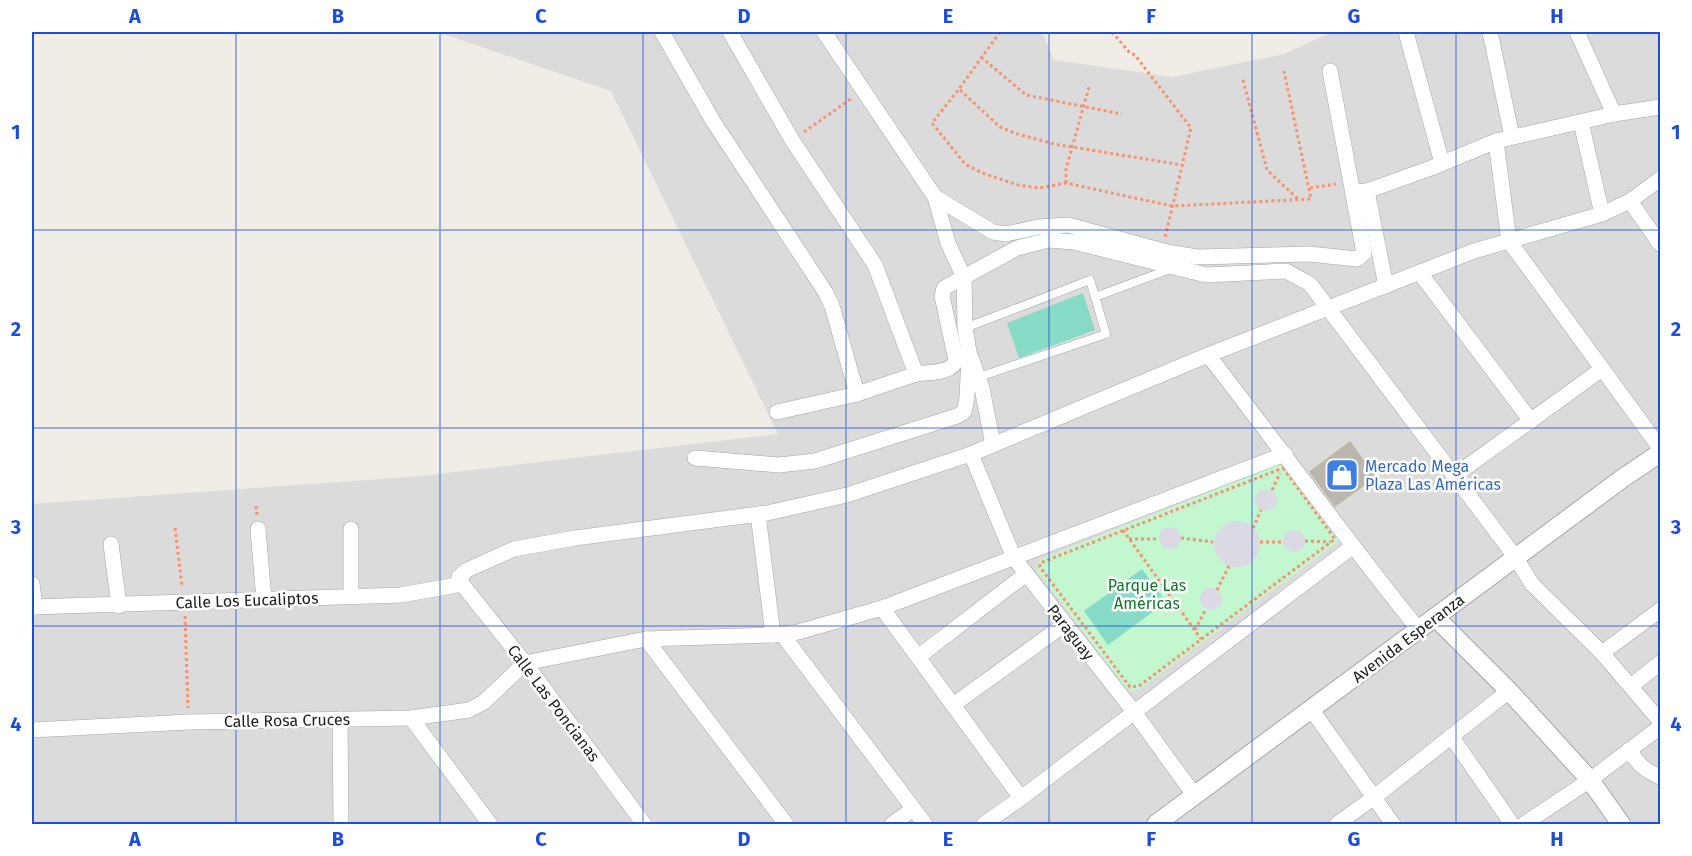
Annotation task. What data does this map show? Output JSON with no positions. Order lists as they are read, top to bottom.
{
  "streets": {
    "street": [
      "Calle Los Eucaliptos",
      "Paraguay",
      "Avenida Esperanza",
      "Calle Las Poncianas",
      "Calle Rosa Cruces"
    ]
  },
  "crossings": [
    ["Calle Los Eucaliptos", "Calle Las Poncianas"],
    ["Paraguay", "Avenida Esperanza"],
    ["Calle Las Poncianas", "Calle Rosa Cruces"]
  ],
  "parks": ["Parque Las Américas"],
  "places": {
    "shop": ["Mercado Mega Plaza Las Américas"]
  },
  "grid": {
    "columns": [
      "A",
      "B",
      "C",
      "D",
      "E",
      "F",
      "G",
      "H"
    ],
    "rows": [
      "1",
      "2",
      "3",
      "4"
    ]
  }
}
